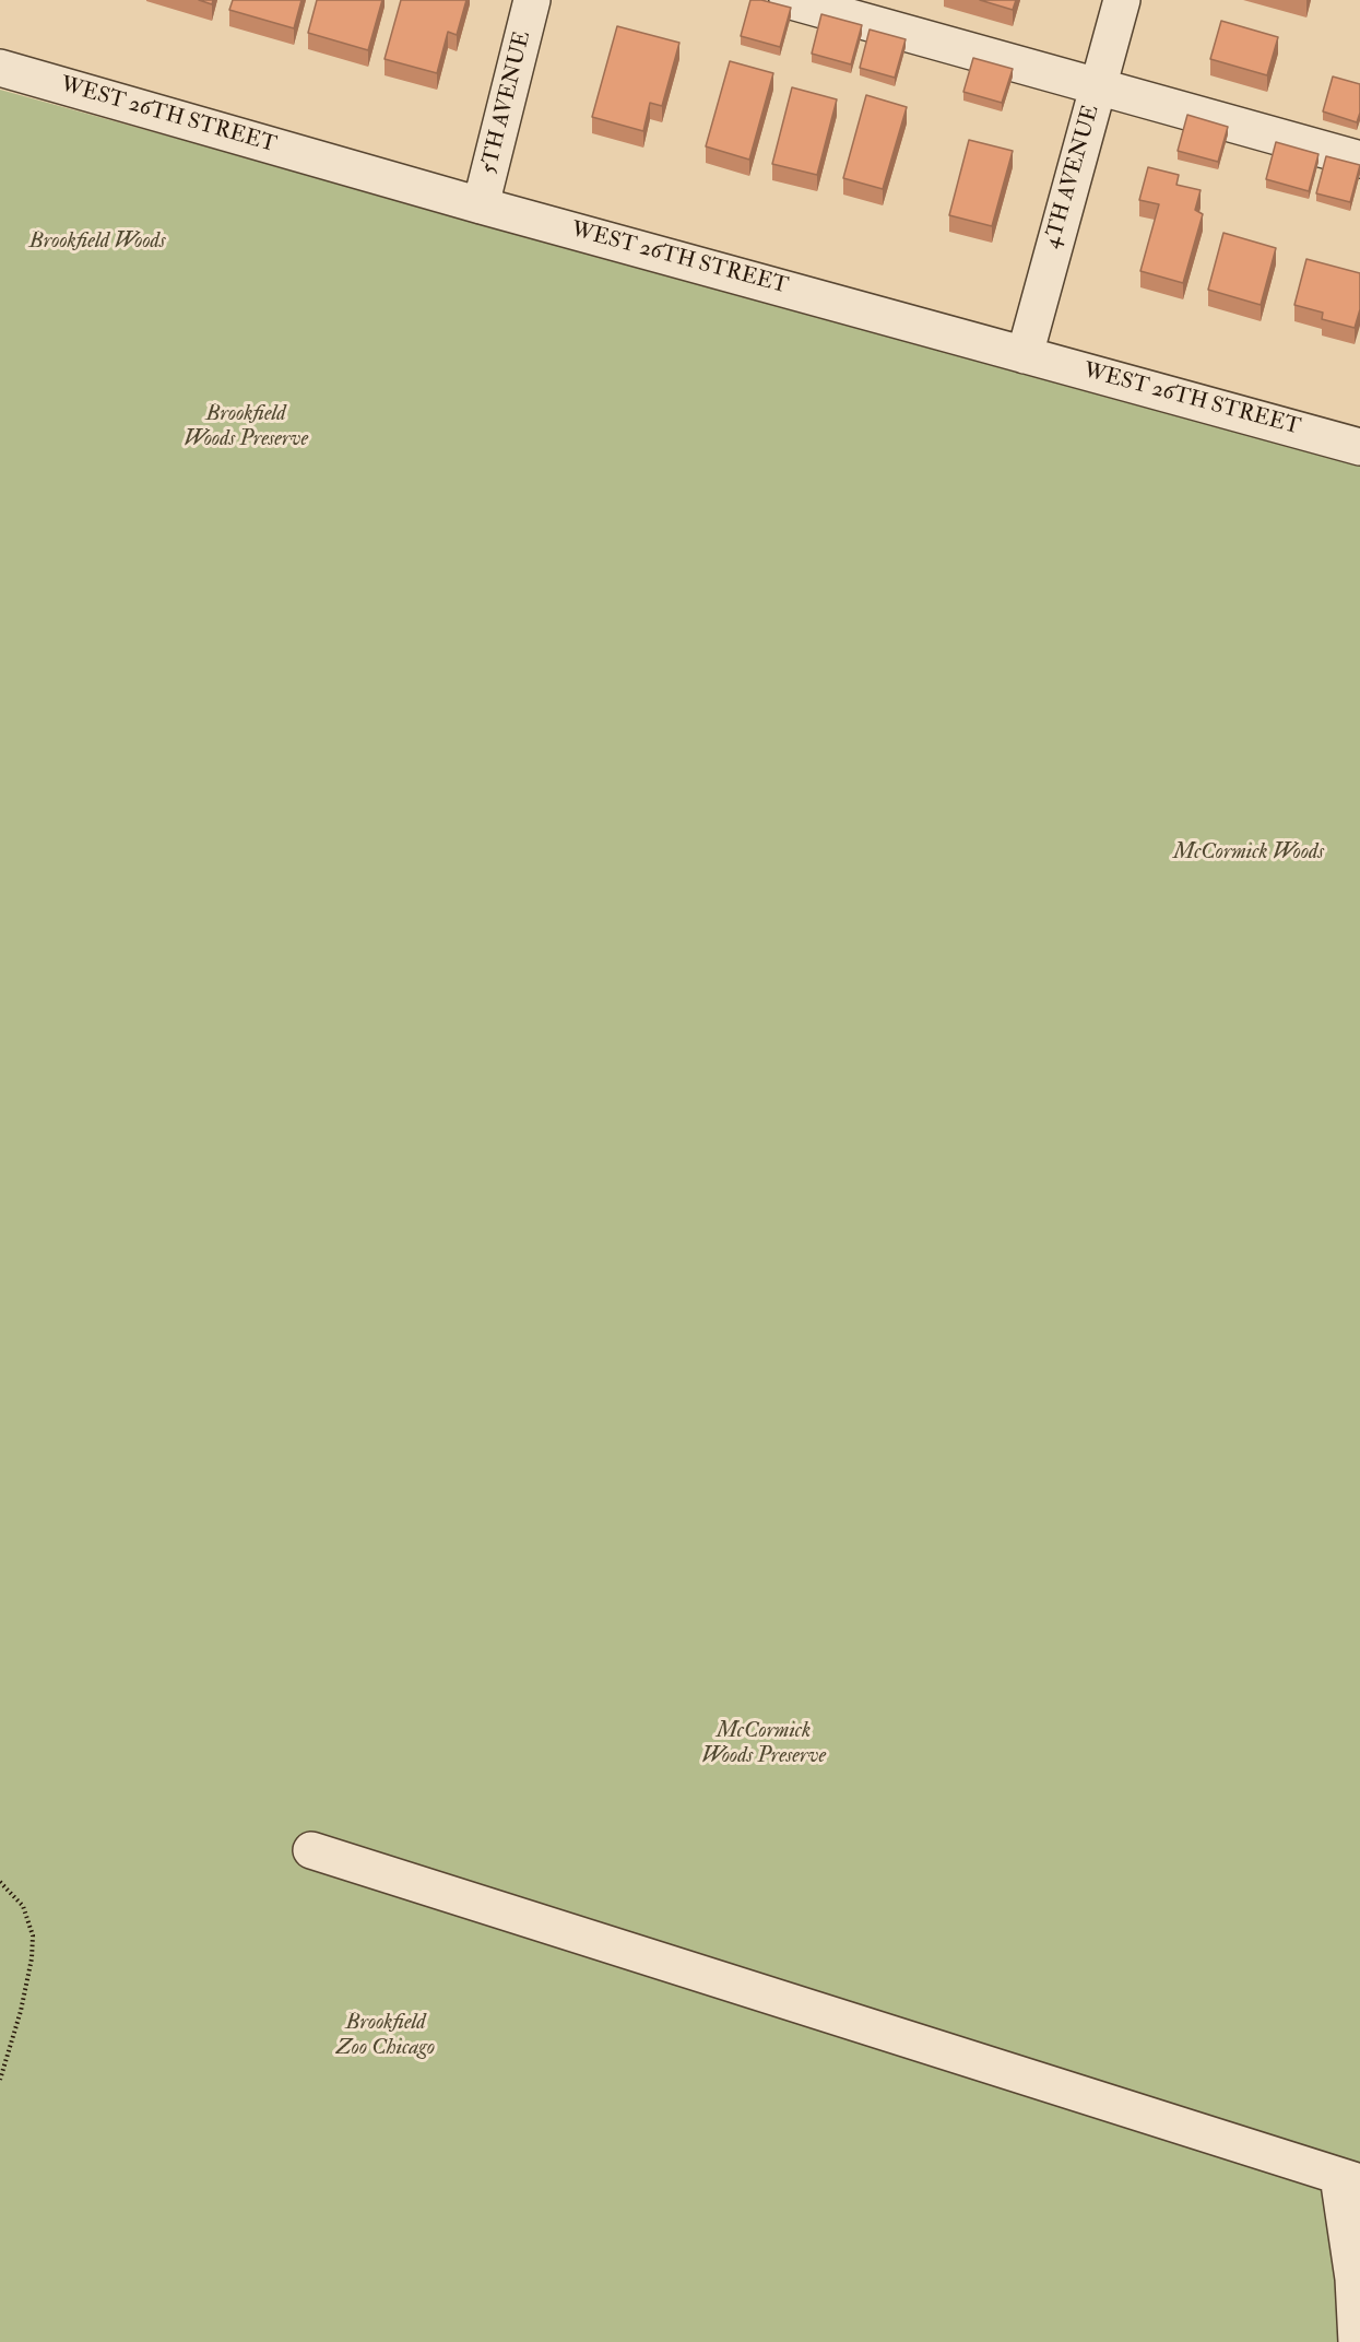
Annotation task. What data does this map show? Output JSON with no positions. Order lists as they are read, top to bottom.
{
  "streets": {
    "street": ["5TH AVENUE", "WEST 26TH STREET", "4TH AVENUE"]
  },
  "crossings": [
    ["5TH AVENUE", "WEST 26TH STREET"],
    ["WEST 26TH STREET", "4TH AVENUE"]
  ],
  "parks": [
    "Brookfield Woods",
    "Brookfield Woods Preserve",
    "McCormick Woods",
    "McCormick Woods Preserve",
    "Brookfield Zoo Chicago"
  ]
}
